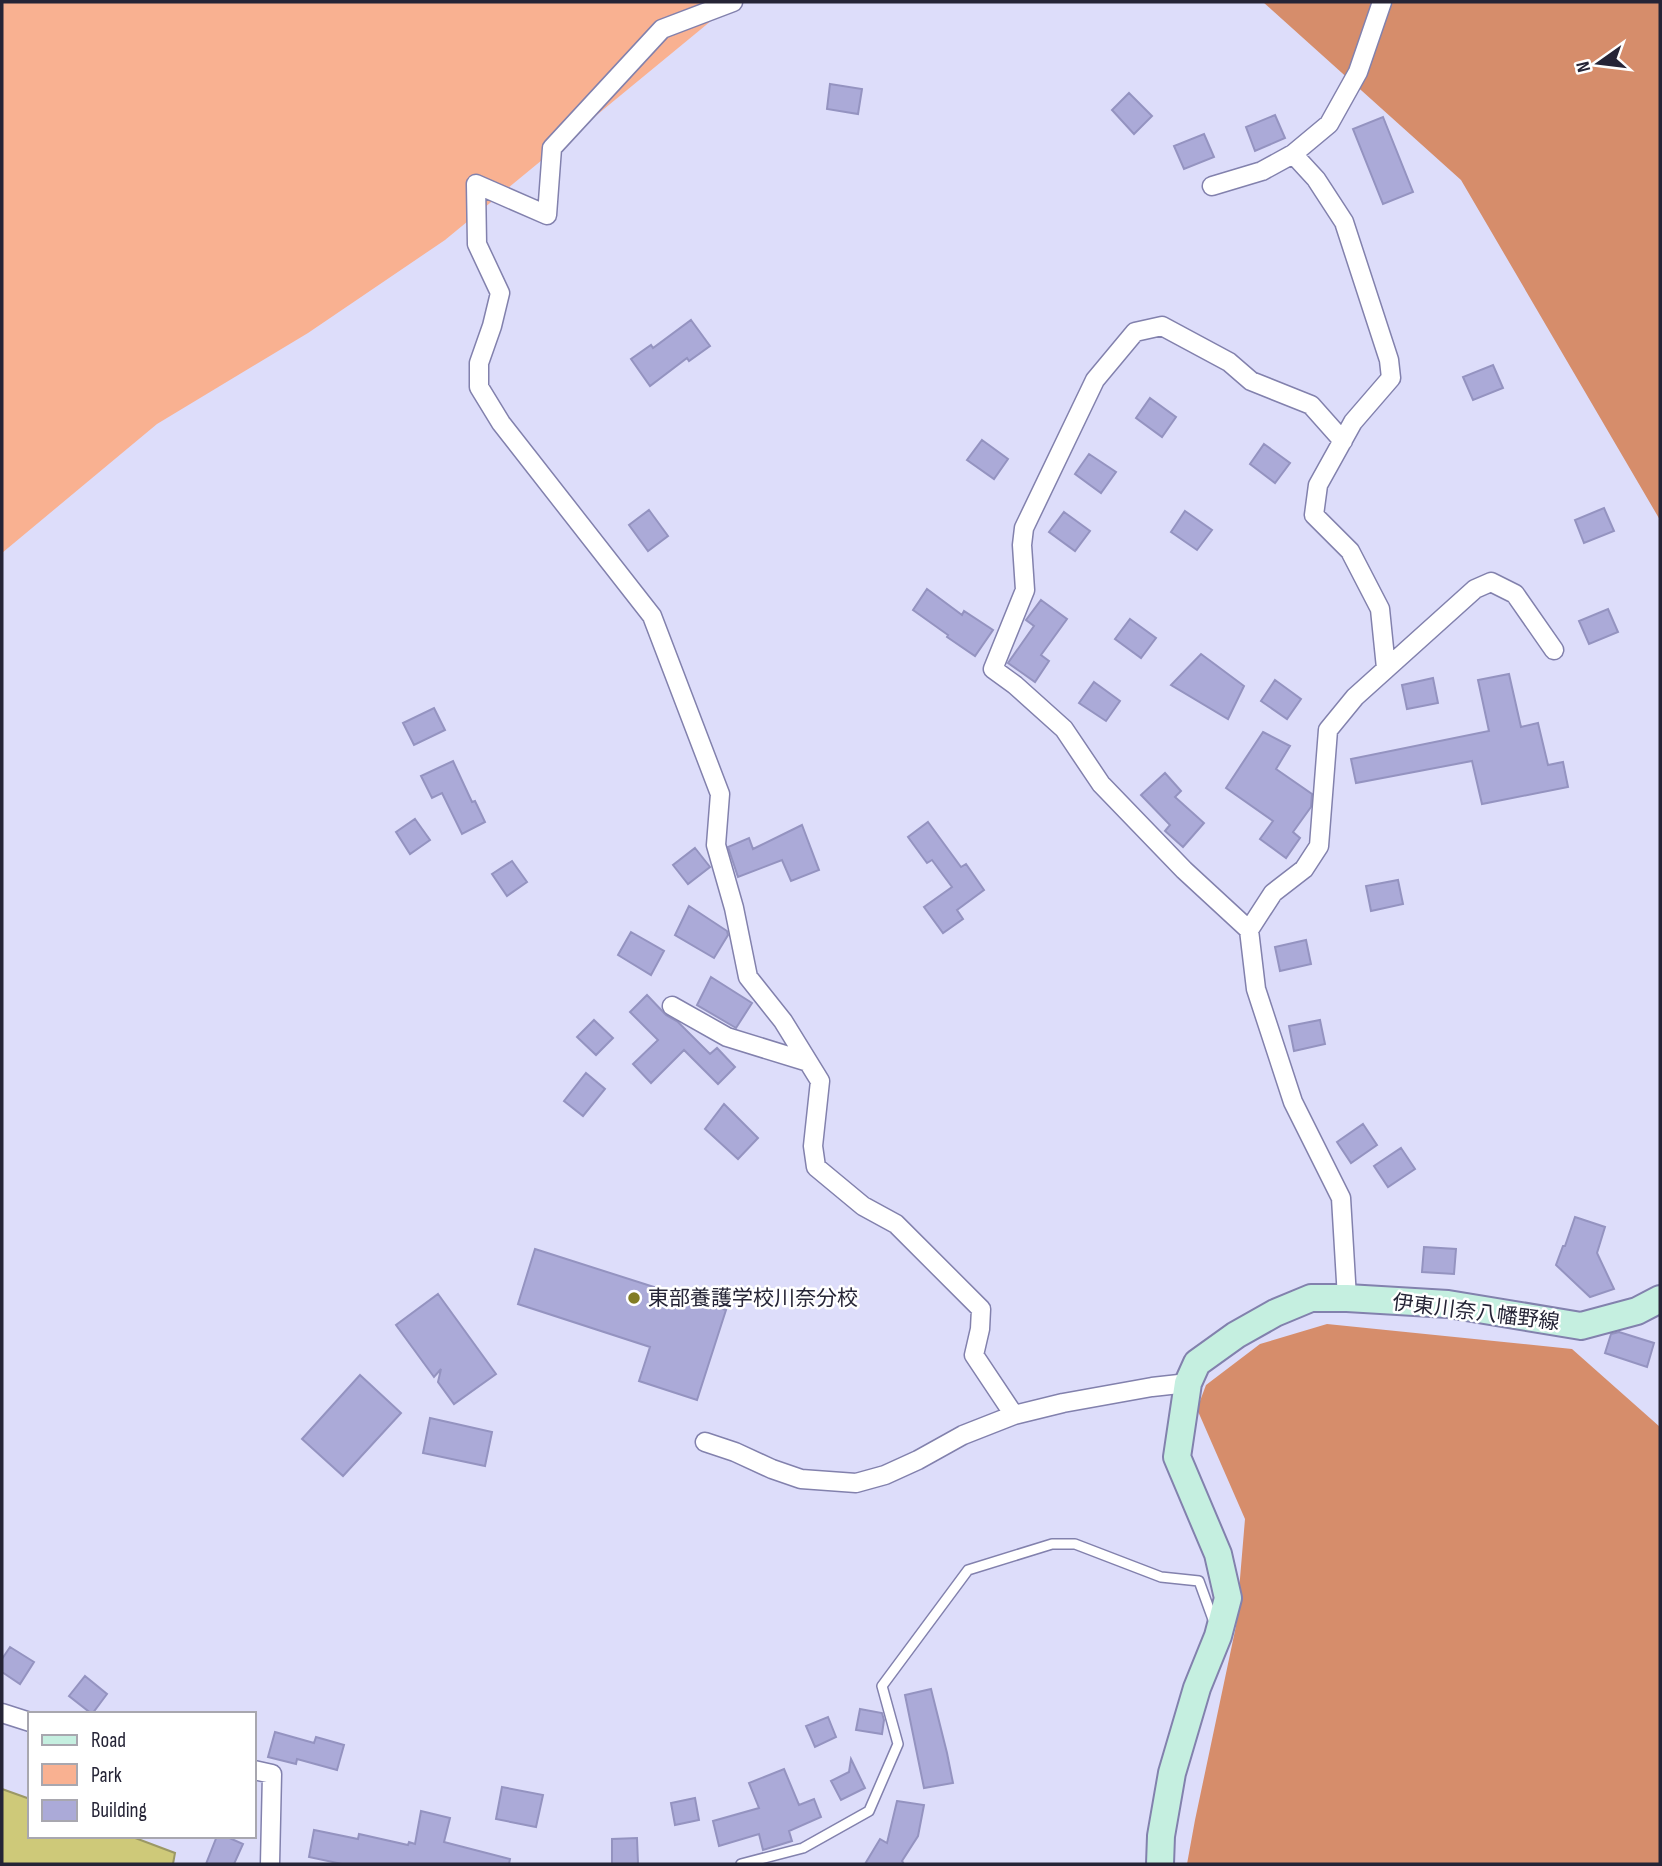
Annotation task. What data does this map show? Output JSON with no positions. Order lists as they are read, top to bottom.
{
  "streets": {
    "main road": ["伊東川奈八幡野線"]
  },
  "places": ["東部養護学校川奈分校"],
  "legend": ["Road", "Park", "Building"],
  "north": "left"
}
